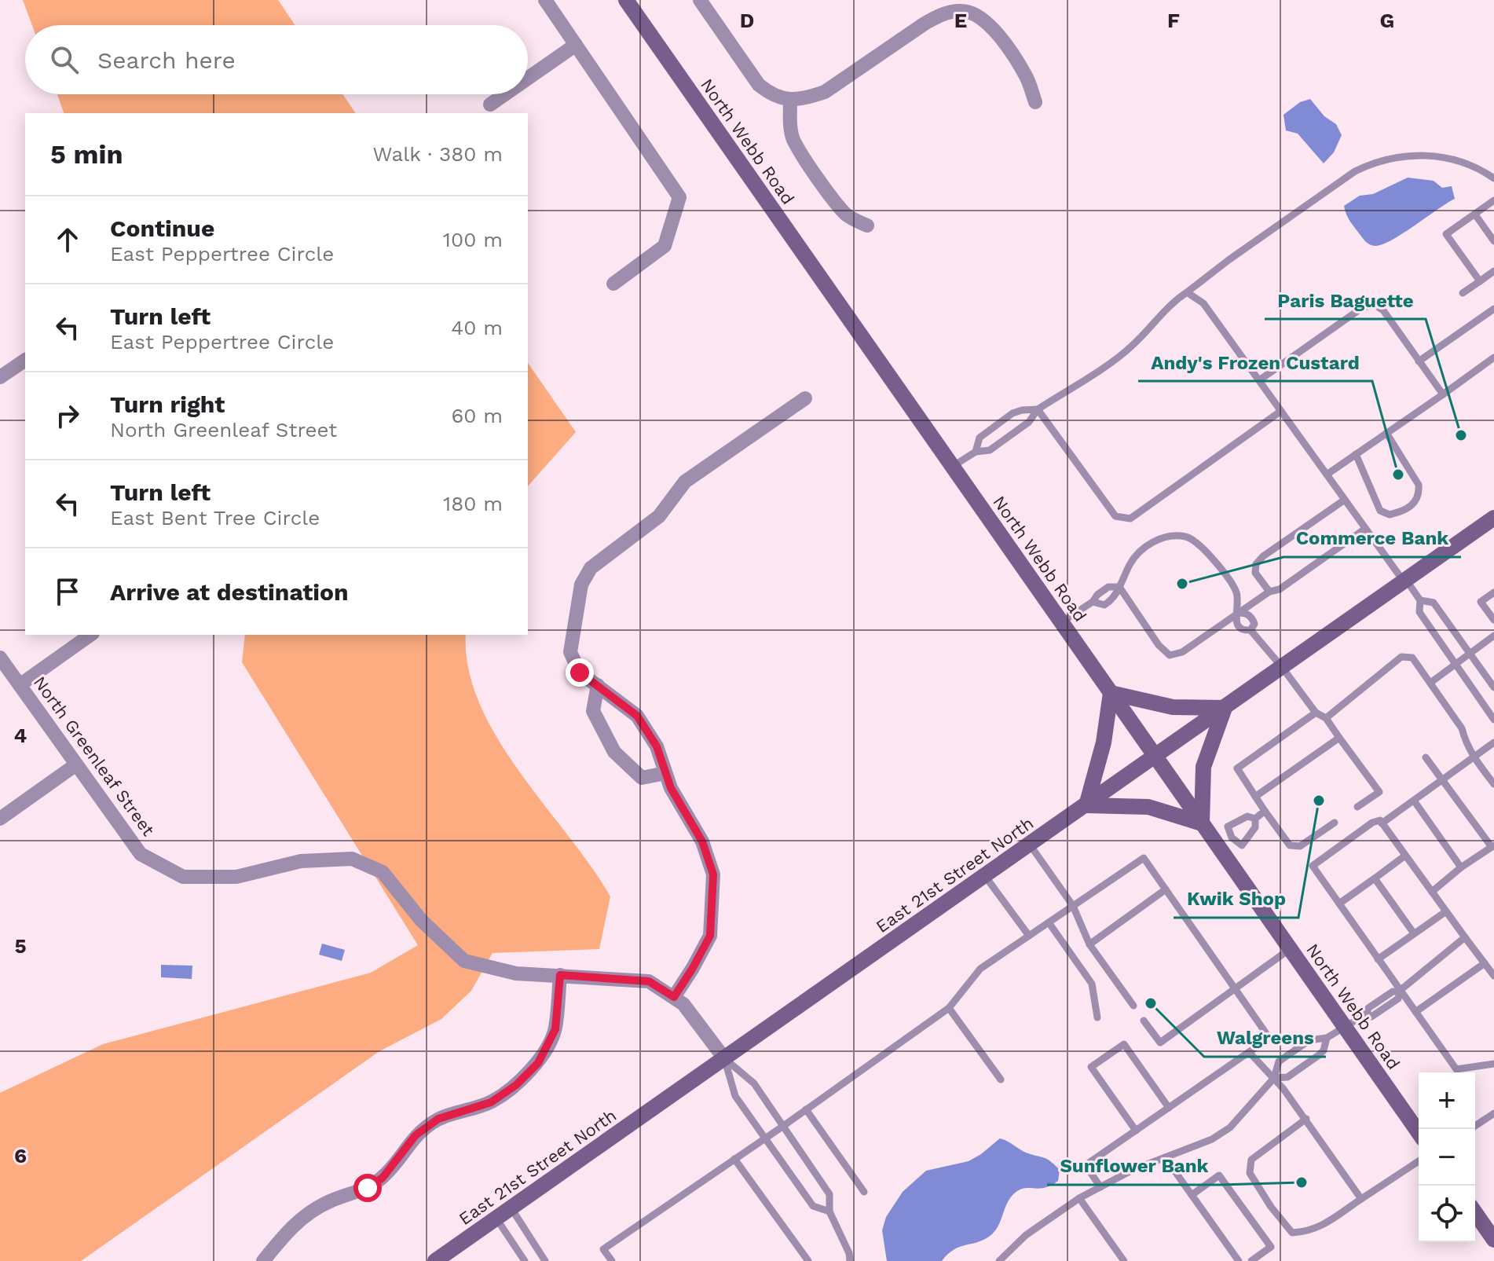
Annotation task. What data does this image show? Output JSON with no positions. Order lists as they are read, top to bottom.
{
  "streets": {
    "main road": ["North Webb Road", "East 21st Street North"],
    "street": ["North Greenleaf Street"]
  },
  "crossings": [
    ["North Webb Road", "East 21st Street North"],
    ["North Greenleaf Street", "East 21st Street North"]
  ],
  "places": [
    "Paris Baguette",
    "Andy's Frozen Custard",
    "Commerce Bank",
    "Kwik Shop",
    "Walgreens",
    "Sunflower Bank"
  ],
  "page": {
    "search": "Search here",
    "heading": ["5 min", "Walk · 380 m"],
    "list": [
      ["Continue", "East Peppertree Circle", "100 m"],
      ["Turn left", "East Peppertree Circle", "40 m"],
      ["Turn right", "North Greenleaf Street", "60 m"],
      ["Turn left", "East Bent Tree Circle", "180 m"],
      "Arrive at destination"
    ],
    "map_buttons": ["+", "−"]
  },
  "grid": {
    "columns": [
      "D",
      "E",
      "F",
      "G"
    ],
    "rows": ["4", "5", "6"]
  }
}
